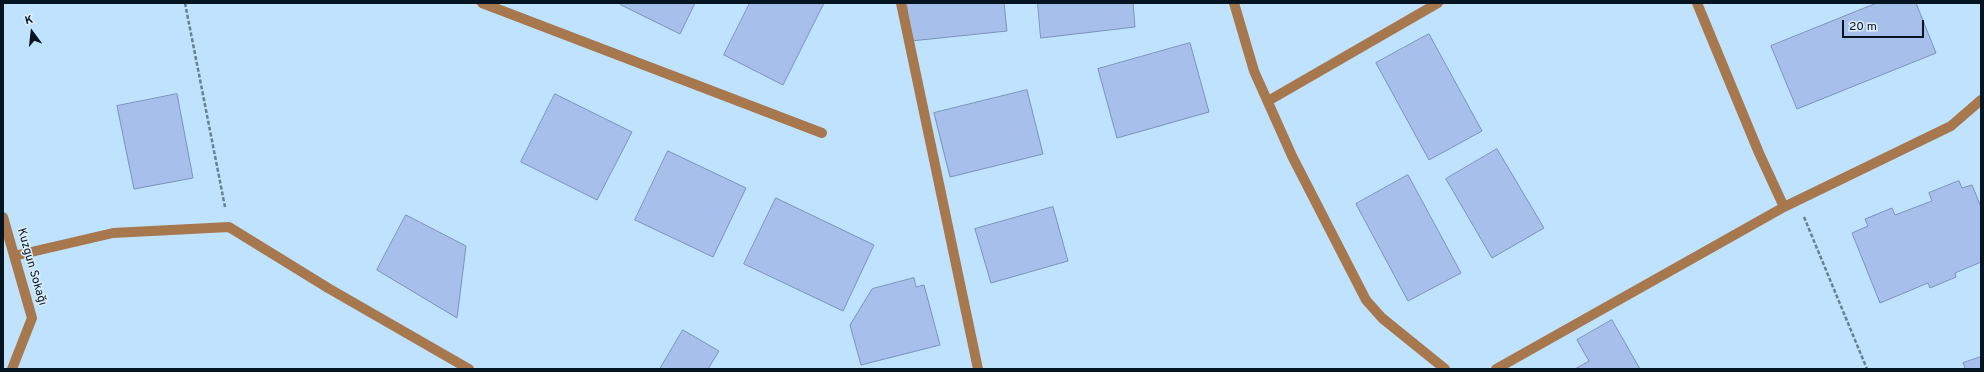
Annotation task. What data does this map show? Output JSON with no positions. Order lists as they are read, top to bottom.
{
  "streets": {
    "street": ["Kuzgun Sokağı"]
  },
  "scale_bar": "20 m",
  "north": "top"
}
